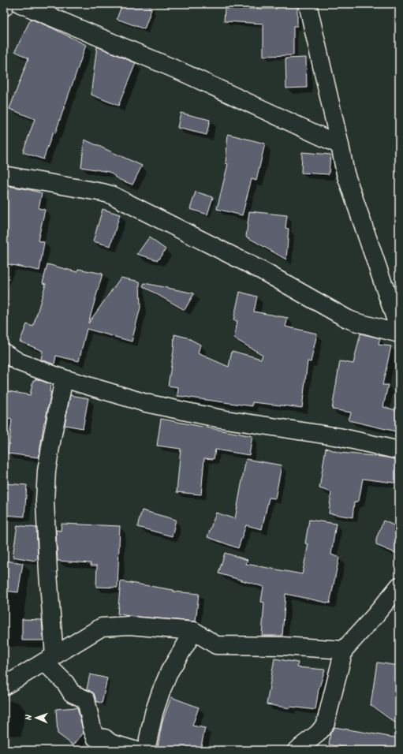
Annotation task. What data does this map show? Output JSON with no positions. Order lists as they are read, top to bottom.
{
  "north": "left"
}
